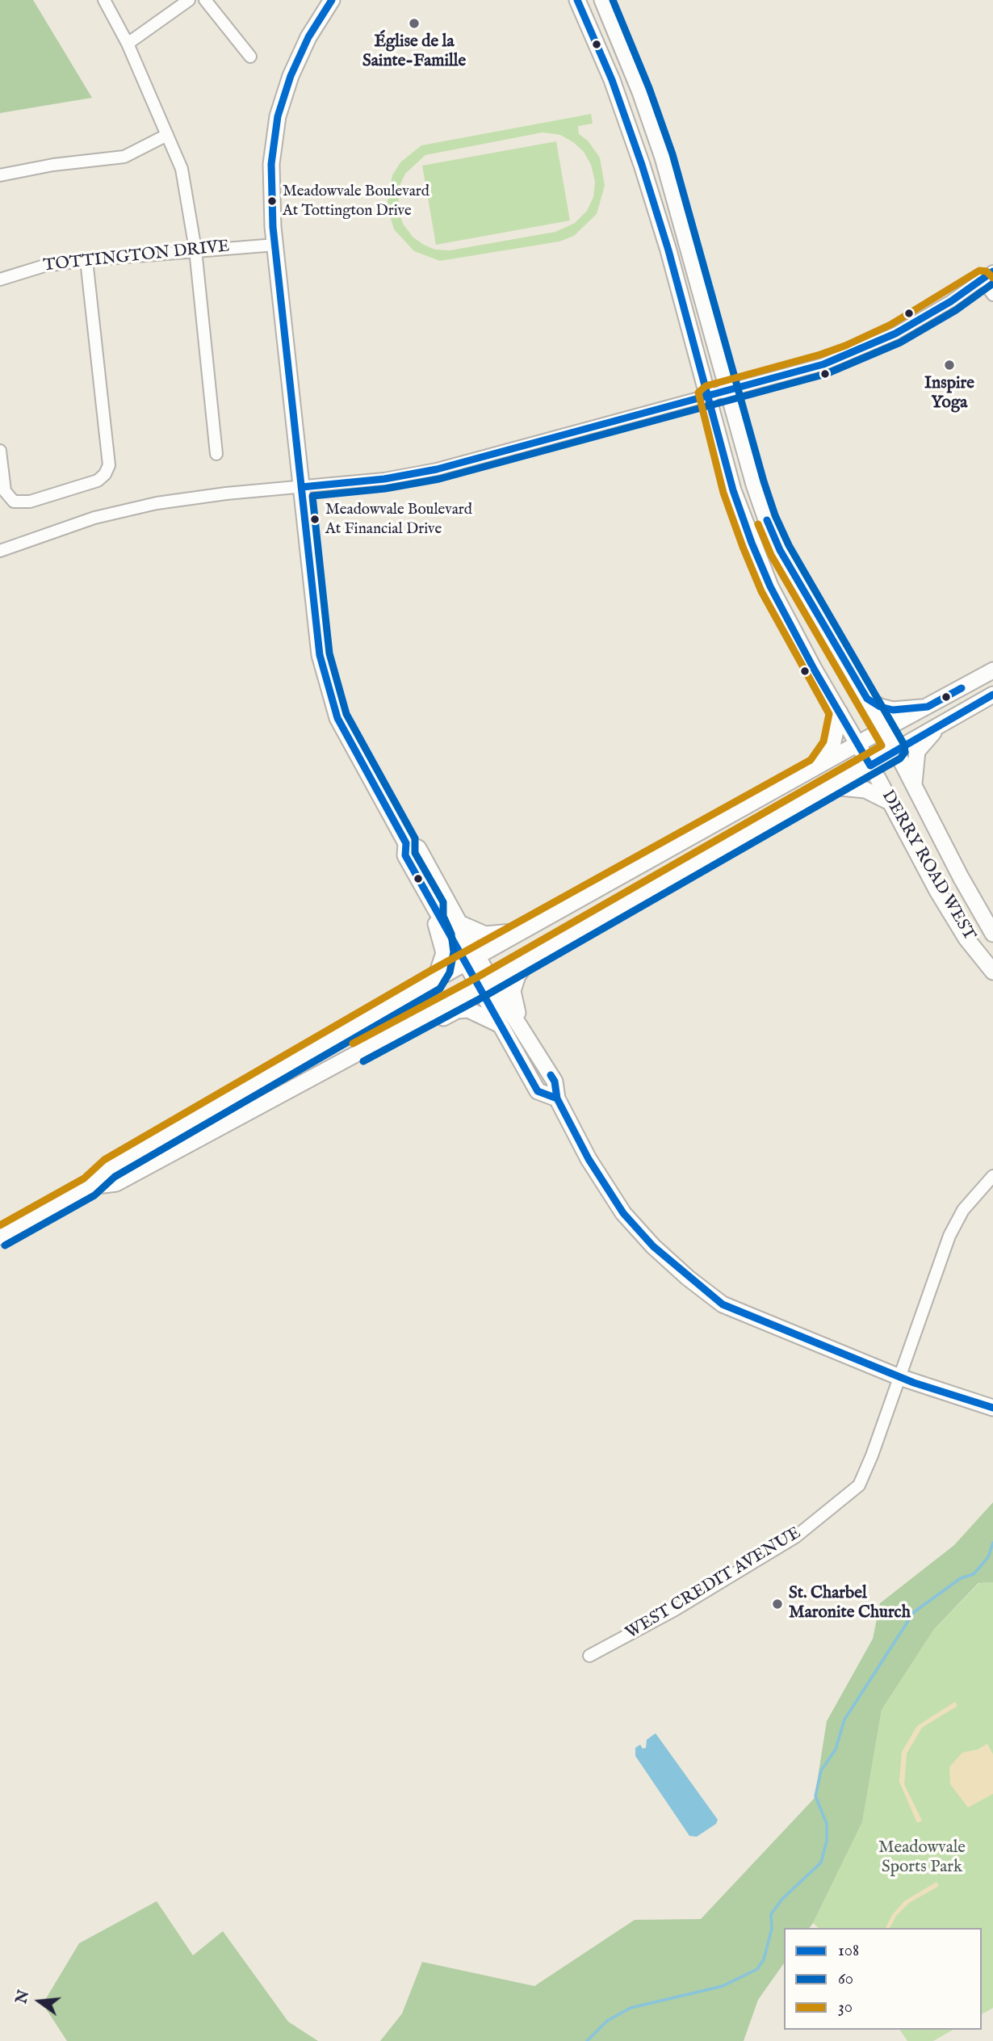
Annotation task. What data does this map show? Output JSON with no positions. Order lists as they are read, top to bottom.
{
  "streets": {
    "main road": ["DERRY ROAD WEST"],
    "street": ["TOTTINGTON DRIVE", "WEST CREDIT AVENUE"]
  },
  "parks": ["Meadowvale Sports Park"],
  "places": [
    "Église de la Sainte-Famille",
    "Meadowvale Boulevard At Tottington Drive",
    "Inspire Yoga",
    "Meadowvale Boulevard At Financial Drive",
    "St. Charbel Maronite Church"
  ],
  "lines": ["transit line 108", "transit line 60", "transit line 30"],
  "legend": ["108", "60", "30"],
  "north": "left"
}
